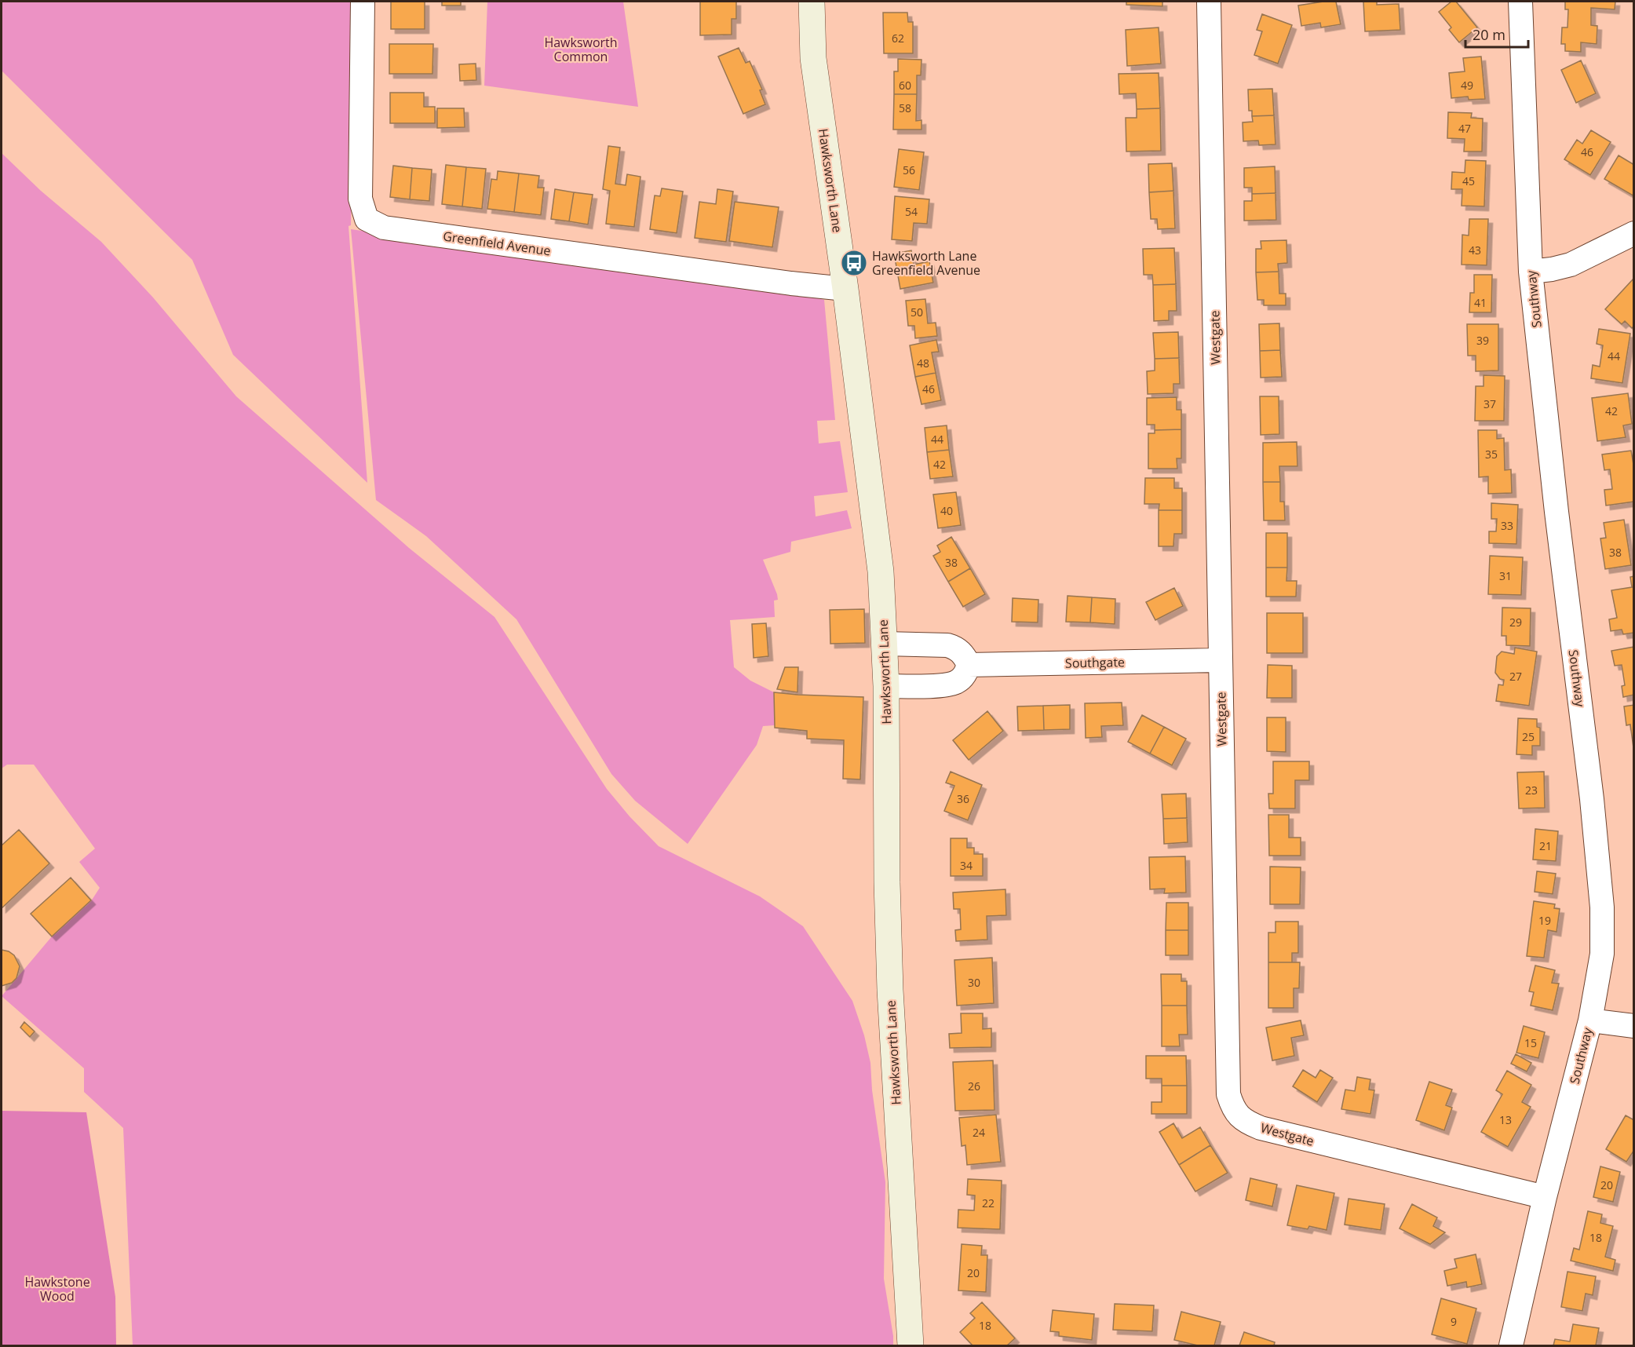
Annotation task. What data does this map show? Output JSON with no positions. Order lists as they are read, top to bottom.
{
  "streets": {
    "street": [
      "Hawksworth Lane",
      "Greenfield Avenue",
      "Southway",
      "Westgate",
      "Southgate"
    ]
  },
  "crossings": [
    ["Hawksworth Lane", "Greenfield Avenue"],
    ["Southway", "Westgate"],
    ["Westgate", "Southgate"]
  ],
  "parks": ["Hawksworth Common", "Hawkstone Wood"],
  "places": {
    "bus stop": ["Hawksworth Lane Greenfield Avenue"]
  },
  "house_numbers": [
    "62",
    "60",
    "49",
    "58",
    "47",
    "46",
    "56",
    "45",
    "54",
    "43",
    "41",
    "50",
    "39",
    "44",
    "48",
    "46",
    "37",
    "42",
    "44",
    "35",
    "42",
    "40",
    "33",
    "38",
    "38",
    "31",
    "29",
    "27",
    "25",
    "23",
    "36",
    "21",
    "34",
    "19",
    "30",
    "15",
    "26",
    "13",
    "24",
    "20",
    "22",
    "18",
    "20",
    "9",
    "18"
  ],
  "scale_bar": "20 m"
}
